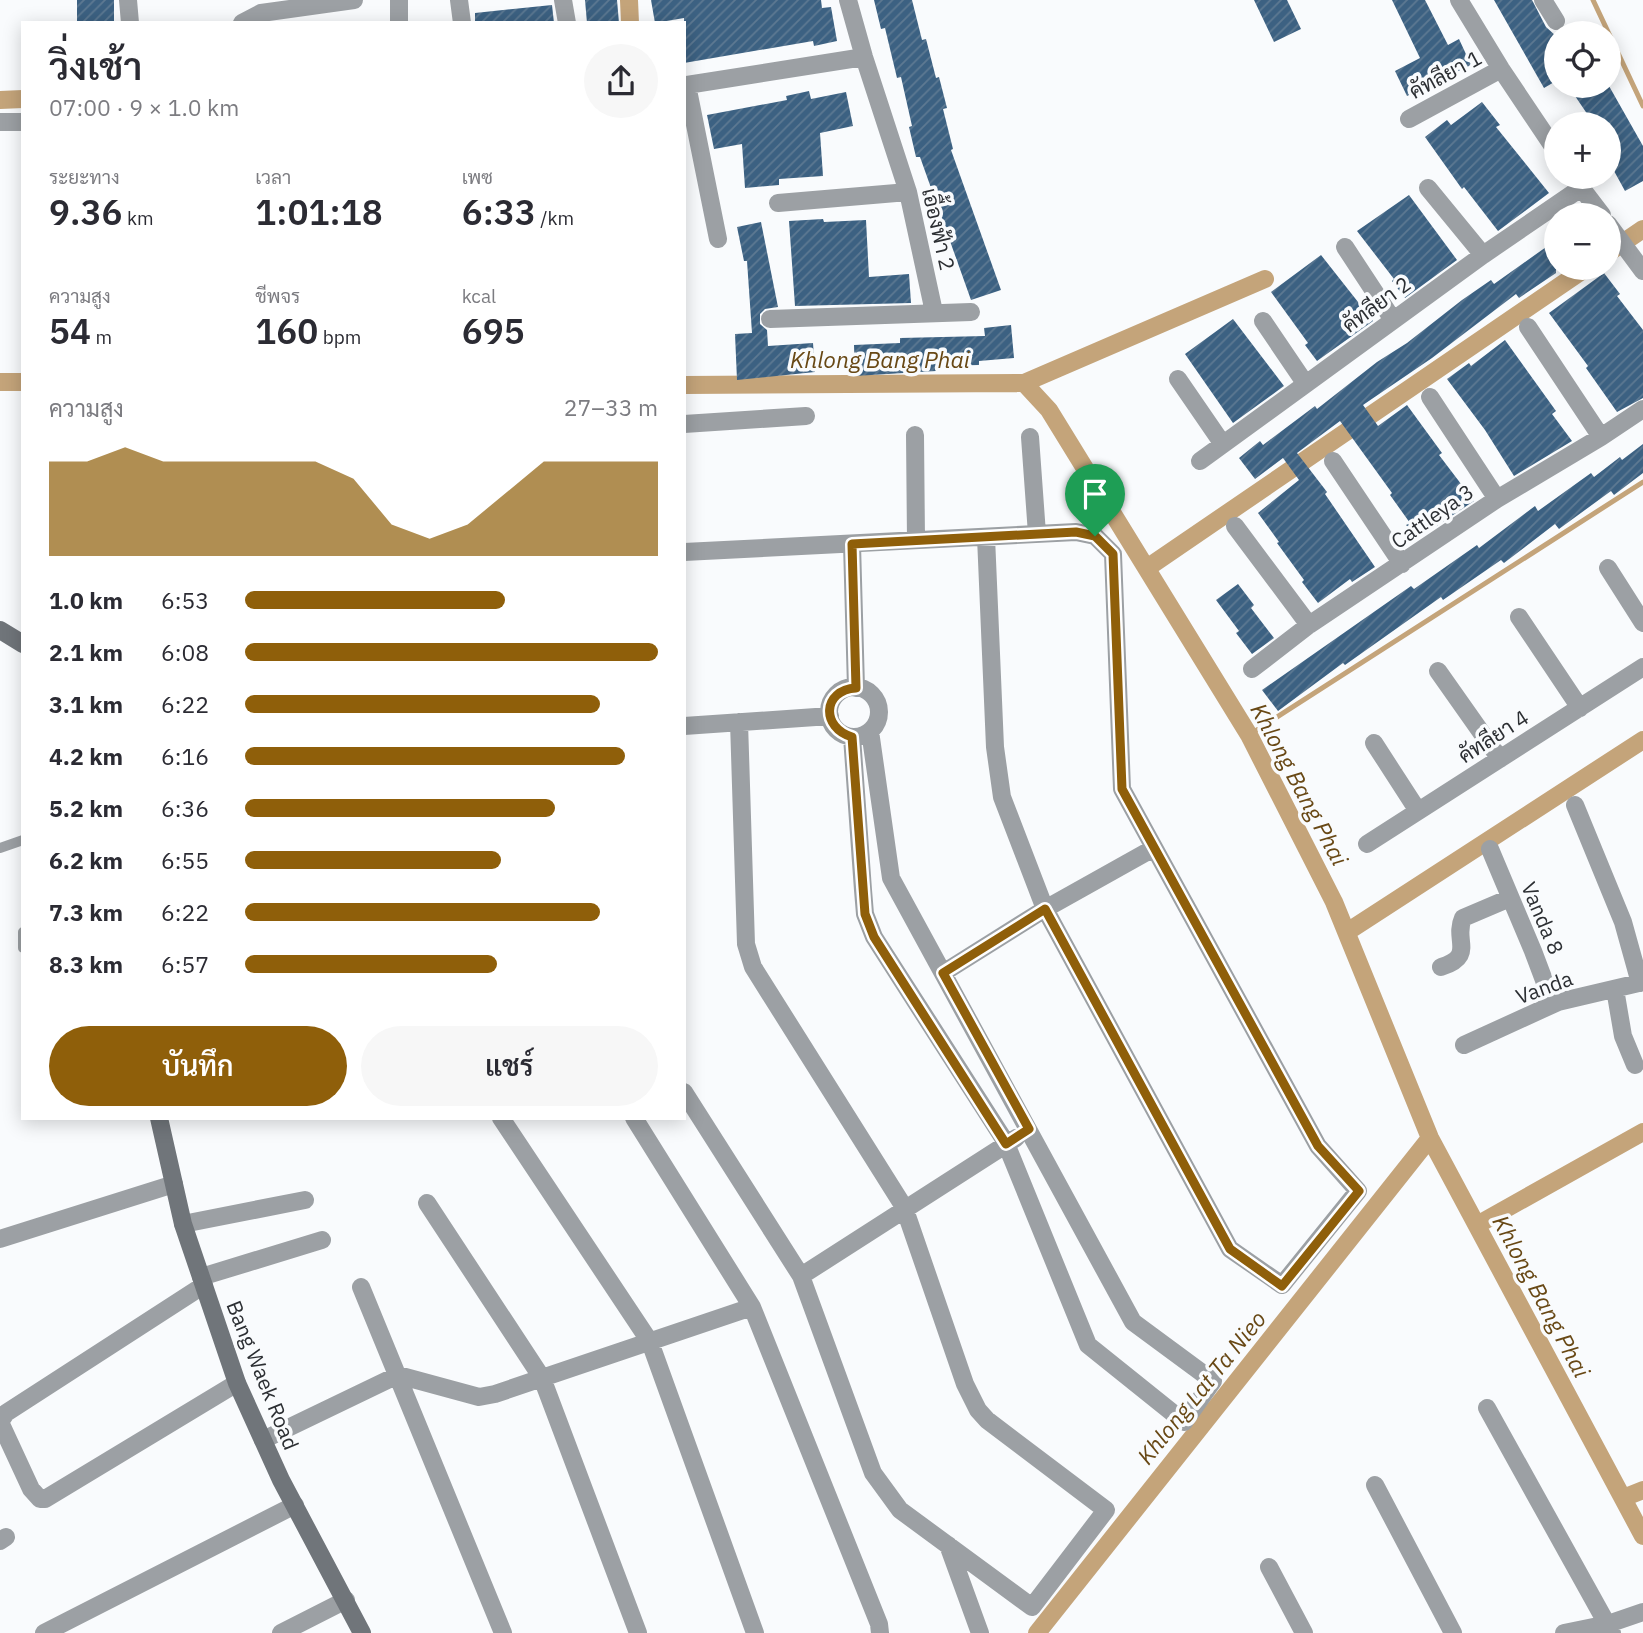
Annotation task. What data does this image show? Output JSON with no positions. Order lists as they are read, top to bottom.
{
  "streets": {
    "main road": ["Bang Waek Road"],
    "street": [
      "คัทลียา 1",
      "เอื้องฟ้า 2",
      "คัทลียา 2",
      "Cattleya 3",
      "คัทลียา 4",
      "Vanda 8",
      "Vanda"
    ]
  },
  "crossings": [
    ["Vanda 8", "Vanda"]
  ],
  "water": ["Khlong Bang Phai", "Khlong Lat Ta Nieo"],
  "page": {
    "map_buttons": ["+", "−"],
    "heading": ["วิ่งเช้า", "07:00 · 9 × 1.0 km"],
    "stats": [
      ["ระยะทาง", "9.36 km"],
      ["เวลา", "1:01:18"],
      ["เพซ", "6:33 /km"],
      ["ความสูง", "54 m"],
      ["ชีพจร", "160 bpm"],
      ["kcal", "695"]
    ],
    "chart": ["ความสูง", "27–33 m"],
    "list": [
      {
        "name": "1.0 km",
        "note": "6:53"
      },
      {
        "name": "2.1 km",
        "note": "6:08"
      },
      {
        "name": "3.1 km",
        "note": "6:22"
      },
      {
        "name": "4.2 km",
        "note": "6:16"
      },
      {
        "name": "5.2 km",
        "note": "6:36"
      },
      {
        "name": "6.2 km",
        "note": "6:55"
      },
      {
        "name": "7.3 km",
        "note": "6:22"
      },
      {
        "name": "8.3 km",
        "note": "6:57"
      }
    ],
    "buttons": ["บันทึก", "แชร์"]
  }
}
